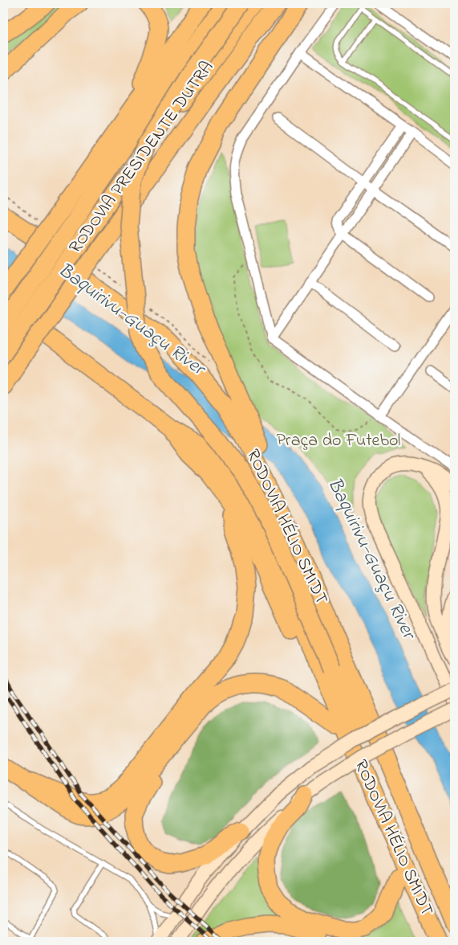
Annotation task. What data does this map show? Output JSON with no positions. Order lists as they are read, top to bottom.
{
  "streets": {
    "highway": ["RODOVIA PRESIDENTE DUTRA", "RODOVIA HÉLIO SMIDT"]
  },
  "crossings": [
    ["RODOVIA PRESIDENTE DUTRA", "RODOVIA HÉLIO SMIDT"]
  ],
  "water": ["Baquirivu-Guaçu River"],
  "parks": ["Praça do Futebol"]
}
